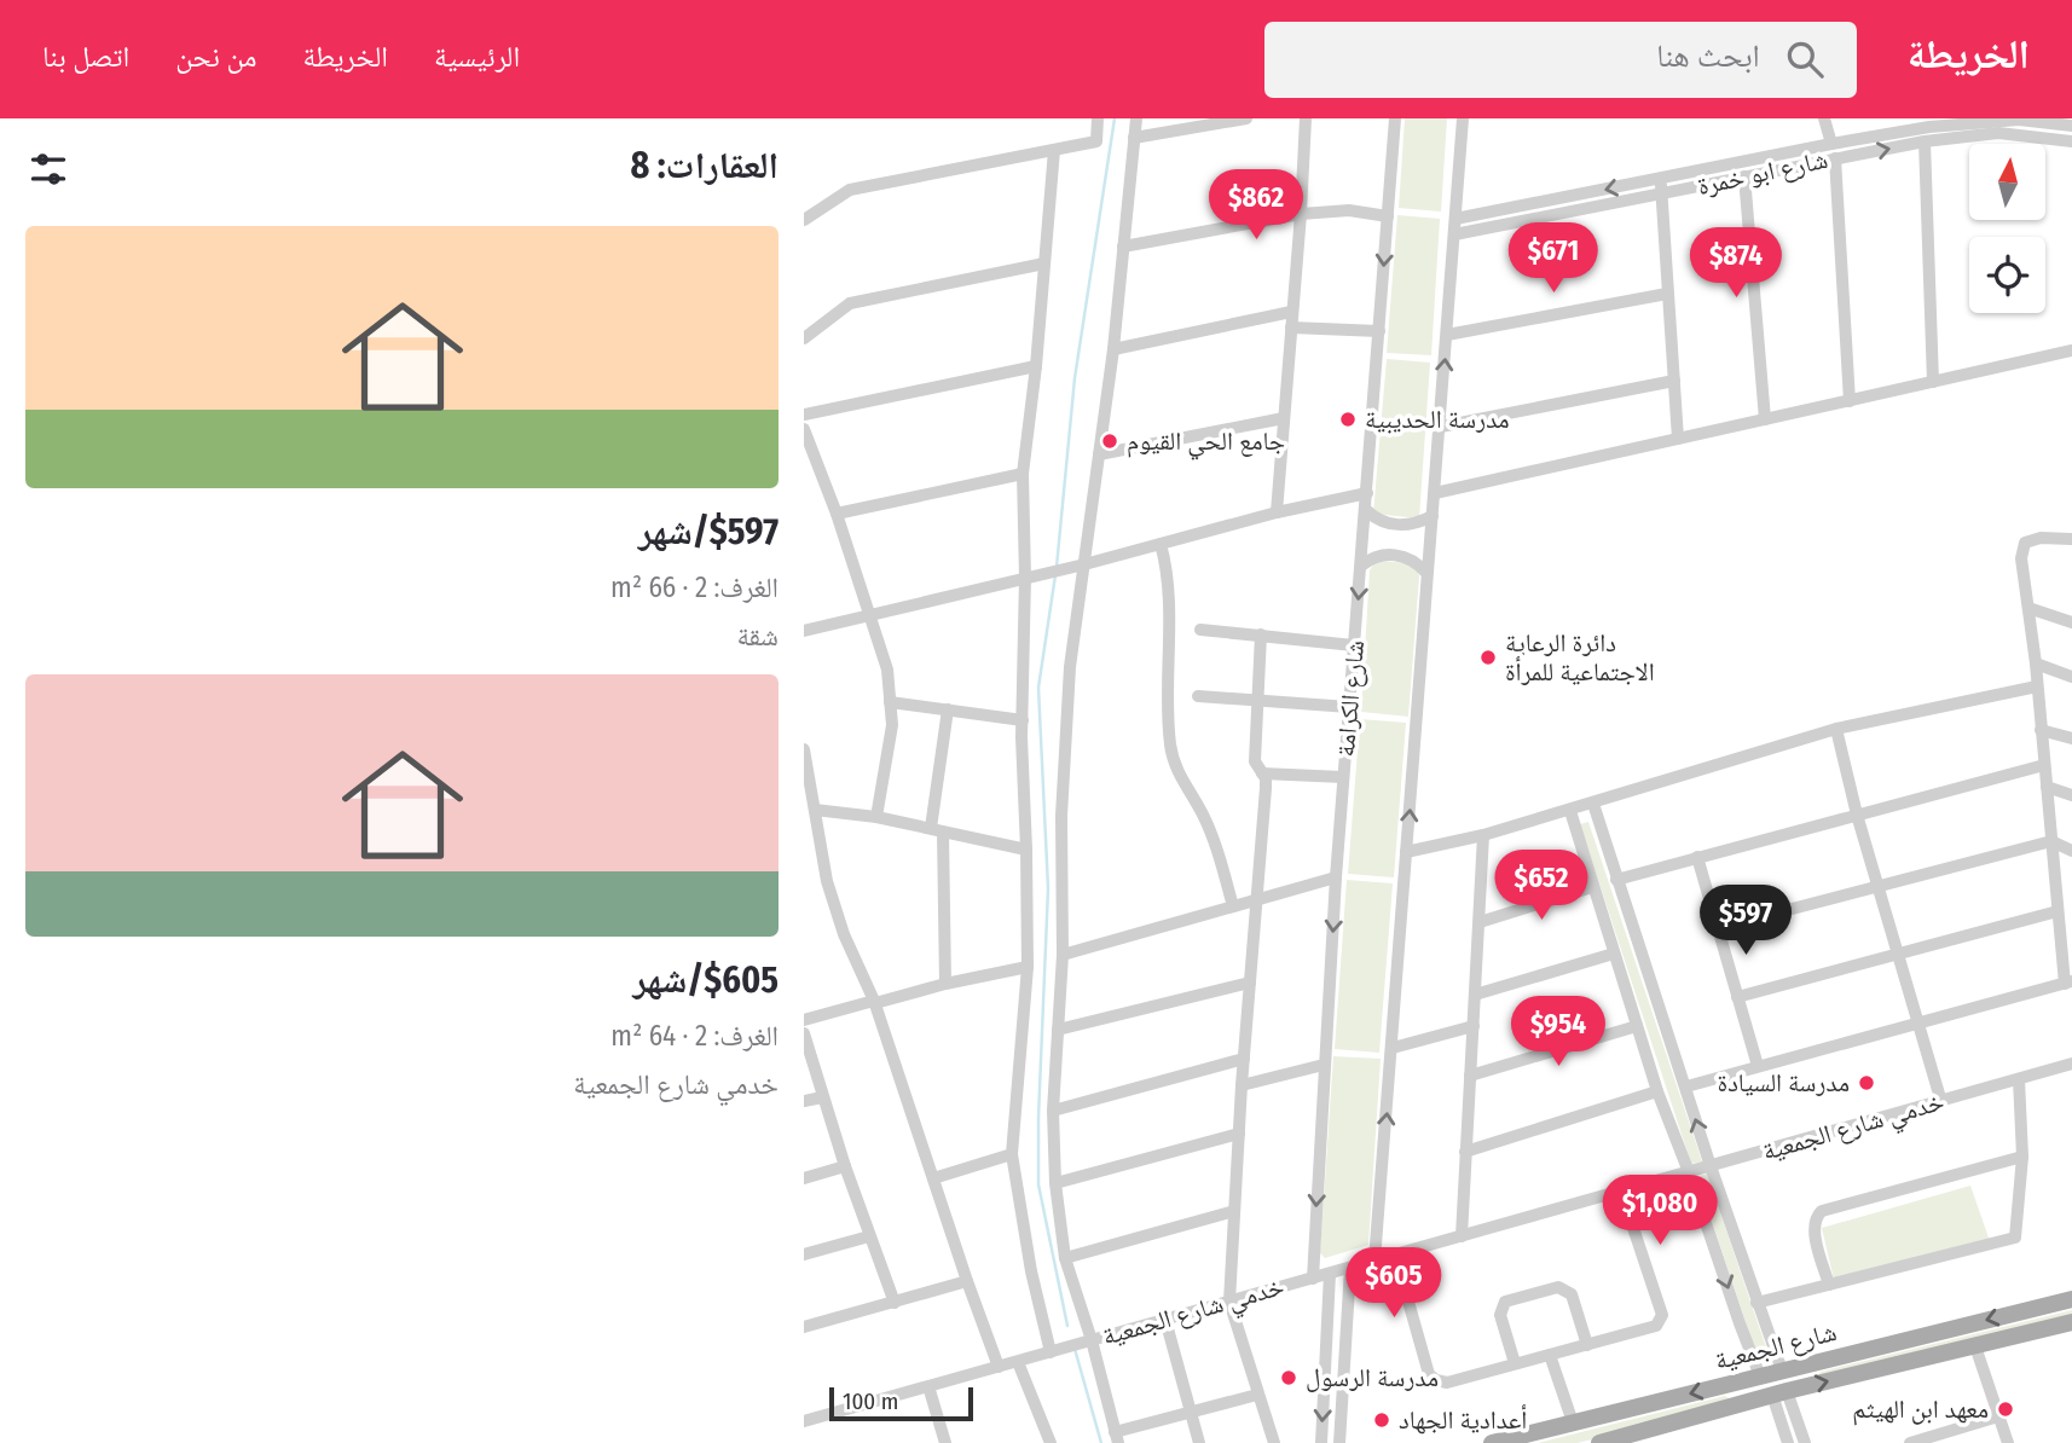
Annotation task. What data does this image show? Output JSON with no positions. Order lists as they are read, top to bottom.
{
  "streets": {
    "main road": ["شارع الجمعية"],
    "street": ["شارع ابو خمرة", "شارع الكرامة", "خدمي شارع الجمعية"]
  },
  "crossings": [
    ["شارع الكرامة", "خدمي شارع الجمعية"]
  ],
  "places": [
    "مدرسة الحديبية",
    "جامع الحي القيوم",
    "دائرة الرعاية الاجتماعية للمرأة",
    "مدرسة السيادة",
    "مدرسة الرسول",
    "معهد ابن الهيثم",
    "أعدادية الجهاد"
  ],
  "scale_bar": "100 m",
  "north": "top",
  "page": {
    "header": "الخريطة",
    "search": "ابحث هنا",
    "nav": [
      "الرئيسية",
      "الخريطة",
      "من نحن",
      "اتصل بنا"
    ],
    "heading": "العقارات: 8",
    "price": [
      "$862",
      "$671",
      "$874",
      "$652",
      "$597",
      "$954",
      "$1,080",
      "$605"
    ],
    "list": [
      {
        "name": "$597/شهر",
        "note": "الغرف: 2 · 66 m² · شقة"
      },
      {
        "name": "$605/شهر",
        "note": "الغرف: 2 · 64 m² · خدمي شارع الجمعية"
      }
    ],
    "scale": "100 m"
  }
}
